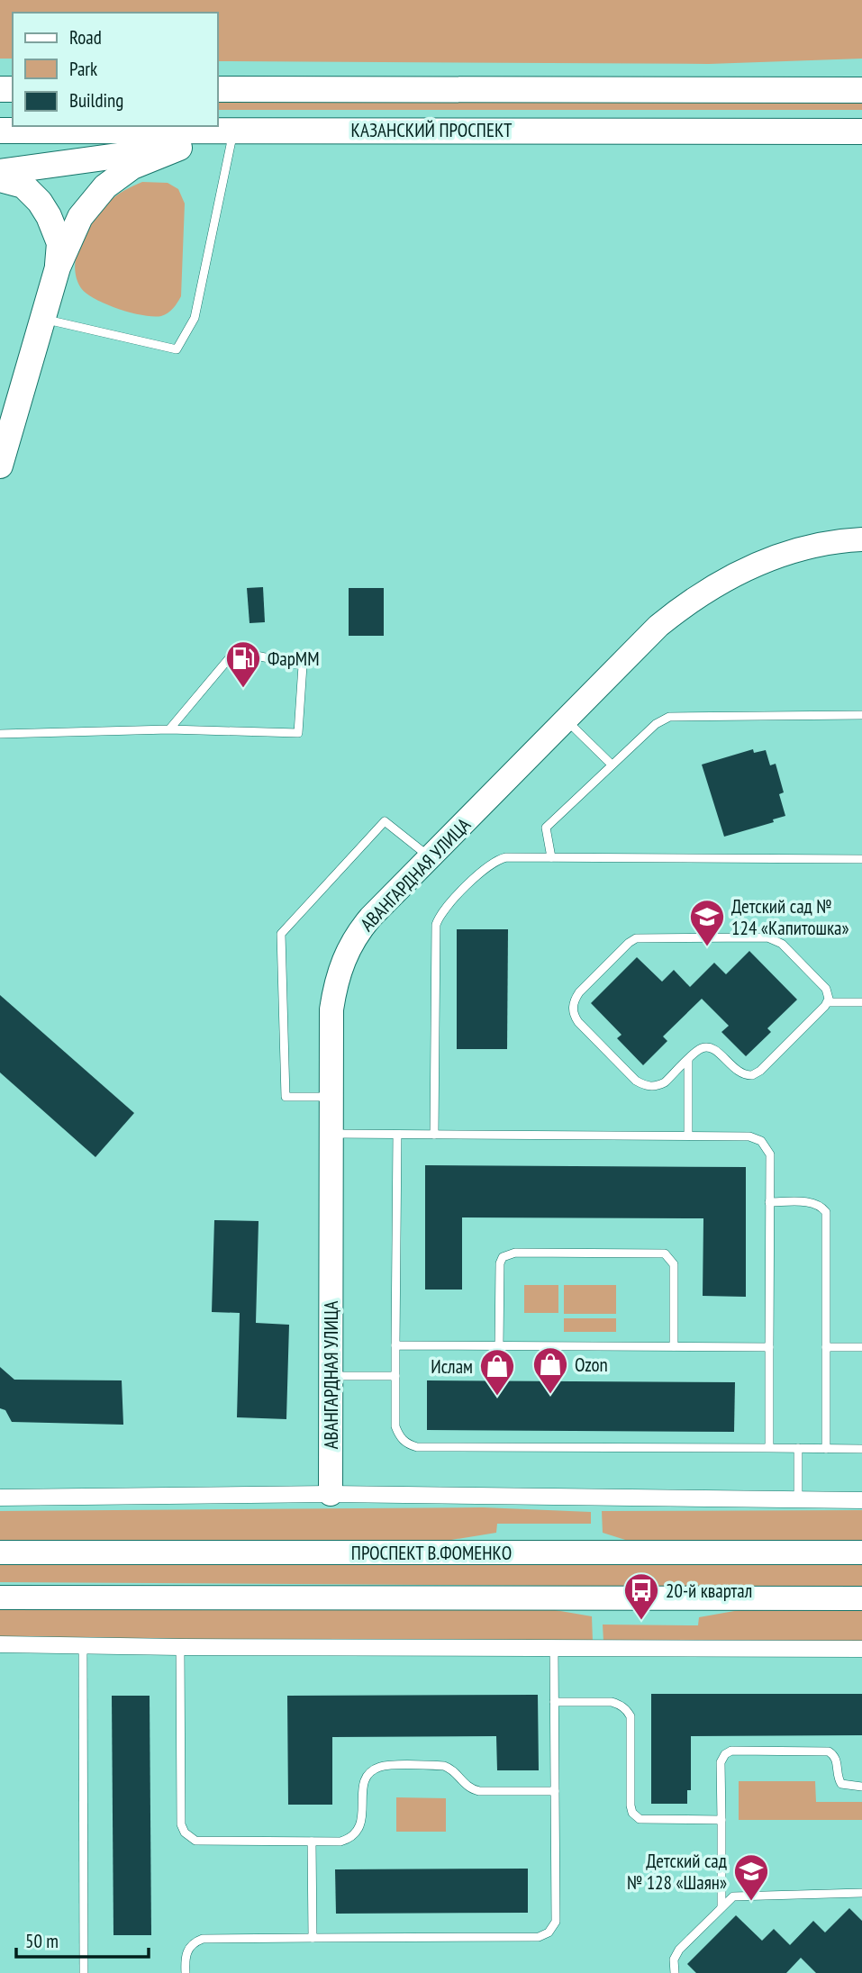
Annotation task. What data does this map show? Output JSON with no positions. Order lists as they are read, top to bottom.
{
  "streets": {
    "main road": ["КАЗАНСКИЙ ПРОСПЕКТ", "АВАНГАРДНАЯ УЛИЦА", "ПРОСПЕКТ В.ФОМЕНКО"]
  },
  "places": {
    "fuel station": ["ФарММ"],
    "school or university": ["Детский сад № 124 «Капитошка»", "Детский сад № 128 «Шаян»"],
    "shop": ["Ozon", "Ислам"],
    "bus stop": ["20-й квартал"]
  },
  "legend": ["Road", "Park", "Building"],
  "scale_bar": "50 m"
}
